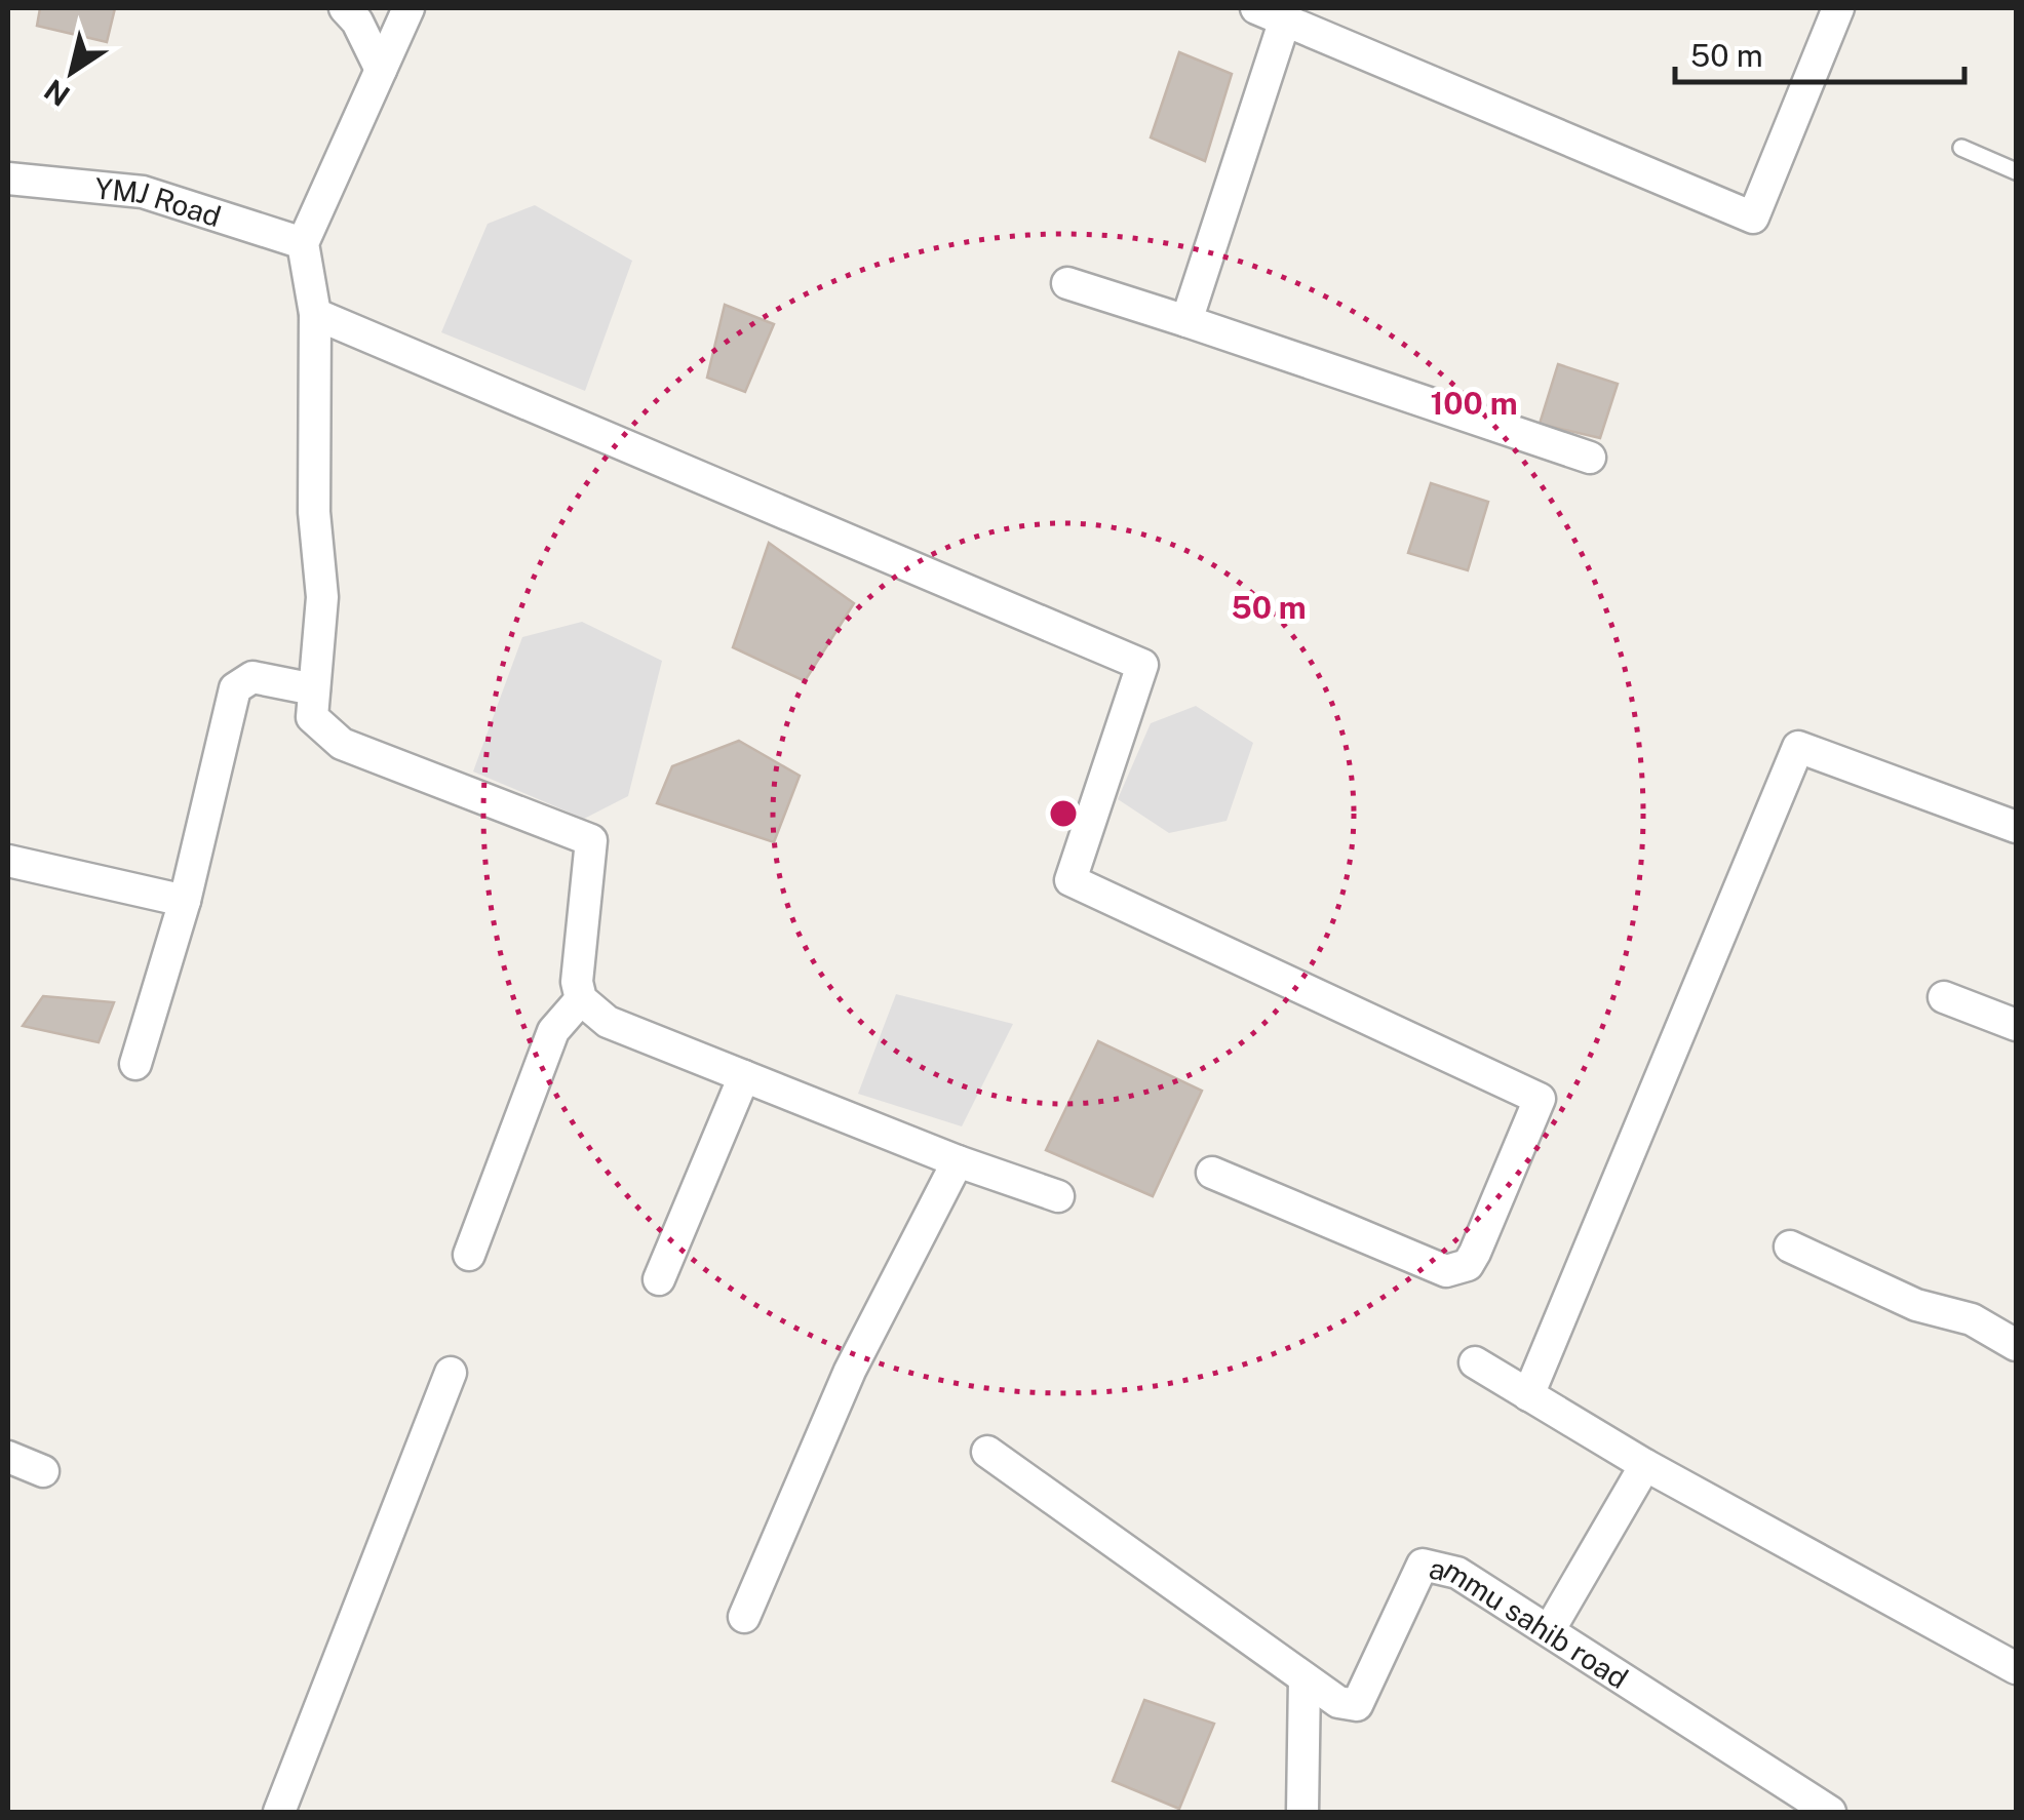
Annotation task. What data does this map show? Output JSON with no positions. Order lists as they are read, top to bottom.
{
  "streets": {
    "street": ["YMJ Road", "ammu sahib road"]
  },
  "scale_bar": "50 m",
  "north": "bottom left",
  "rings": ["100 m", "50 m"]
}
